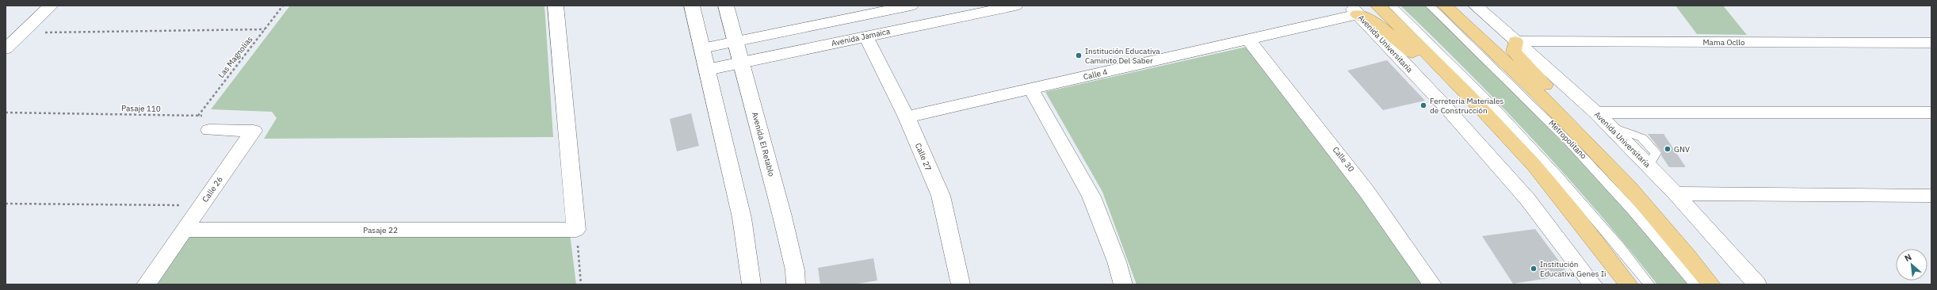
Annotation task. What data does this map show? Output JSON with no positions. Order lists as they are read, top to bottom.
{
  "streets": {
    "street": [
      "Avenida Jamaica",
      "Mama Ocllo",
      "Avenida Universitaria",
      "Calle 4",
      "Avenida El Retablo",
      "Calle 27",
      "Calle 30",
      "Calle 26",
      "Pasaje 22"
    ],
    "lane": ["Metropolitano"],
    "path": ["Las Magnolias", "Pasaje 110"]
  },
  "crossings": [
    ["Avenida Jamaica", "Avenida El Retablo"],
    ["Avenida Jamaica", "Calle 27"],
    ["Mama Ocllo", "Avenida Universitaria"],
    ["Avenida Universitaria", "Calle 4"],
    ["Las Magnolias", "Pasaje 110"],
    ["Calle 4", "Calle 27"],
    ["Calle 4", "Calle 30"],
    ["Pasaje 110", "Calle 26"],
    ["Calle 26", "Pasaje 22"]
  ],
  "places": [
    "Institución Educativa Caminito Del Saber",
    "Ferretería Materiales de Construcción",
    "GNV",
    "Institución Educativa Genes Ii"
  ],
  "north": "top left"
}
